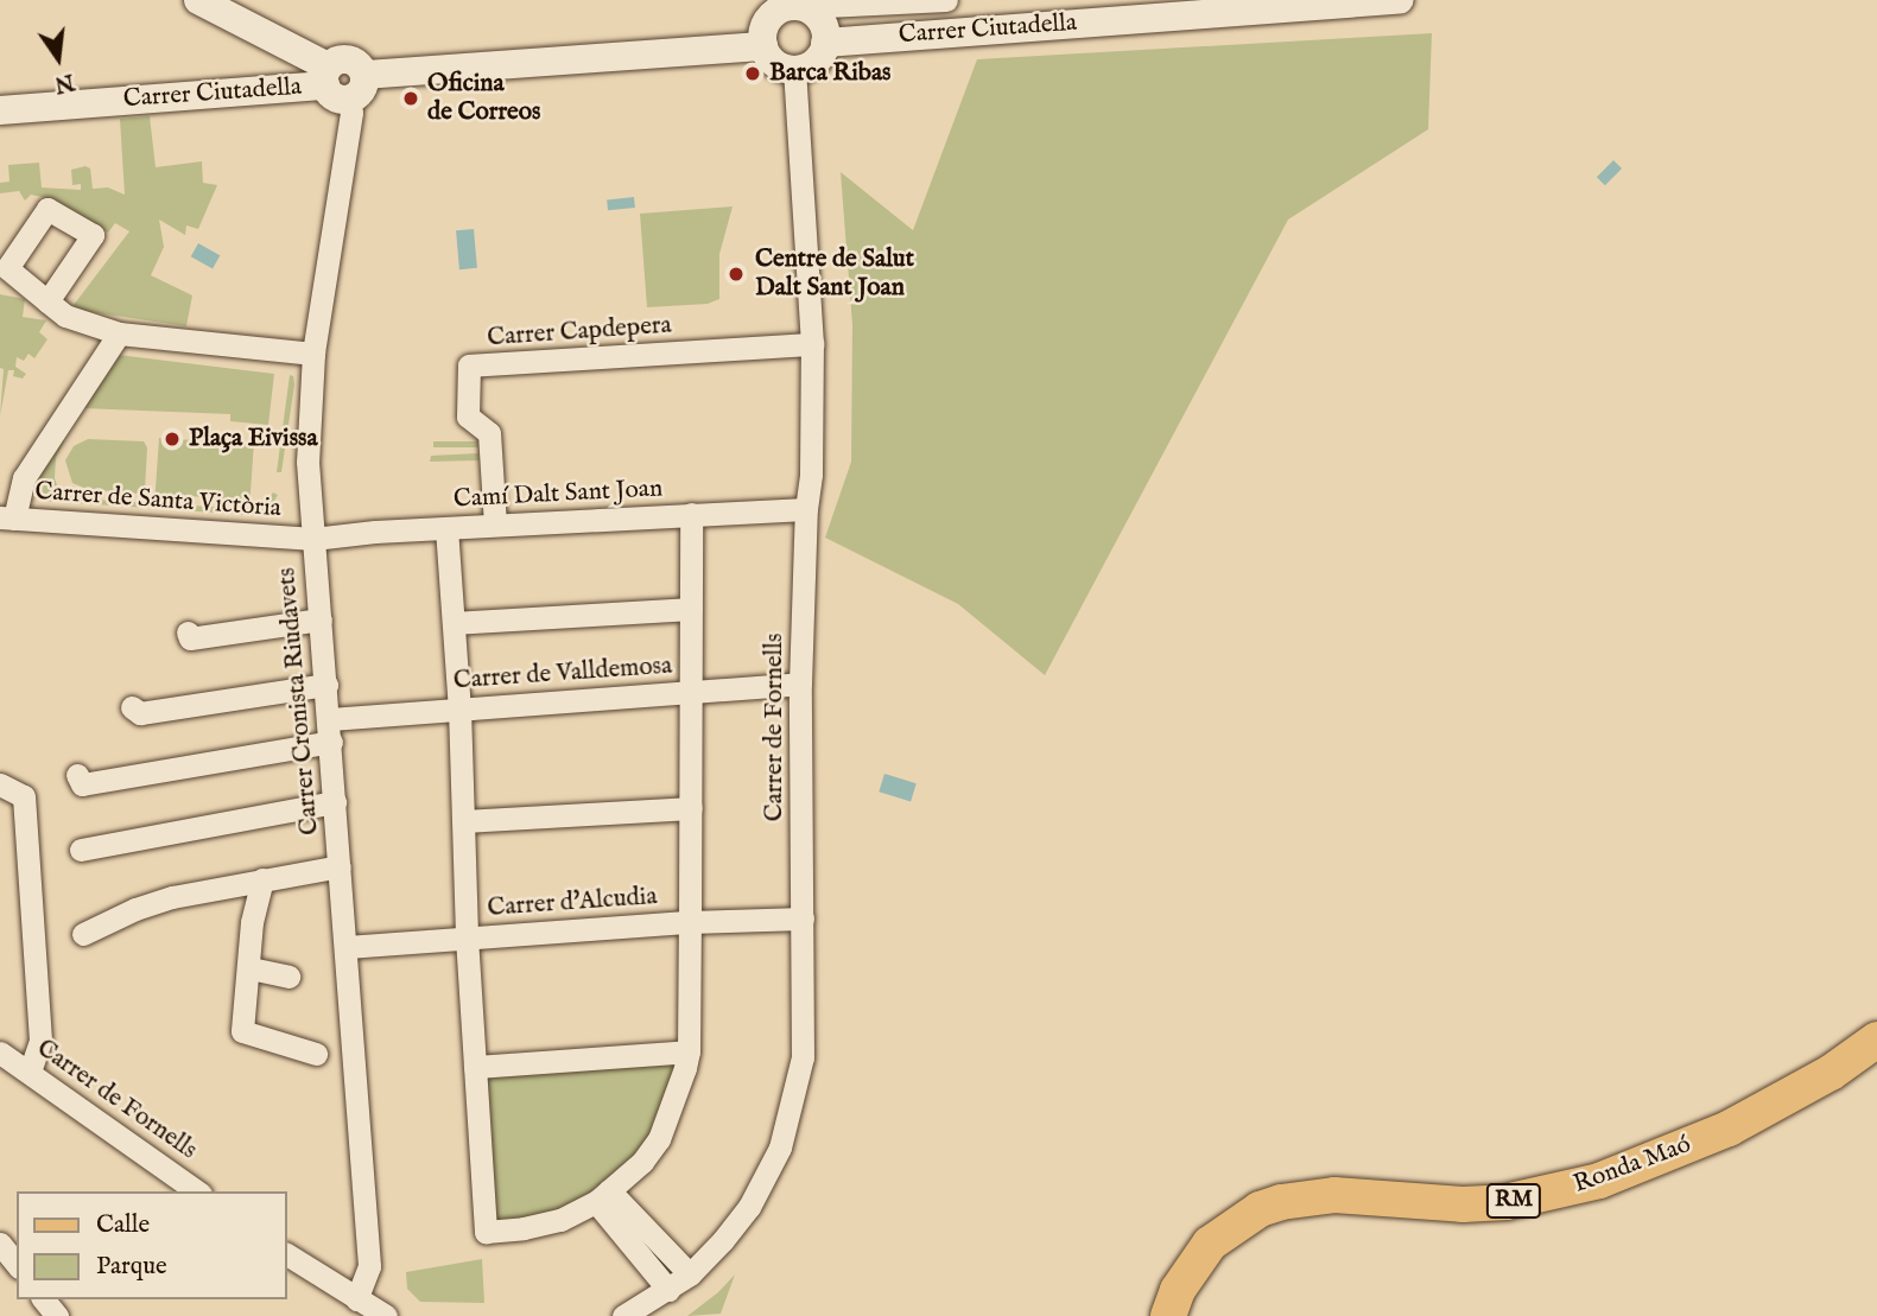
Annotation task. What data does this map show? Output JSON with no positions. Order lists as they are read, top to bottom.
{
  "streets": {
    "main road": ["Ronda Maó", "RM"],
    "street": [
      "Carrer Ciutadella",
      "Carrer Capdepera",
      "Camí Dalt Sant Joan",
      "Carrer de Santa Victòria",
      "Carrer de Valldemosa",
      "Carrer Cronista Riudavets",
      "Carrer de Fornells",
      "Carrer d'Alcudia"
    ]
  },
  "crossings": [
    ["Carrer Ciutadella", "Carrer Cronista Riudavets"],
    ["Carrer Ciutadella", "Carrer de Fornells"],
    ["Carrer Capdepera", "Camí Dalt Sant Joan"],
    ["Carrer Capdepera", "Carrer de Fornells"],
    ["Camí Dalt Sant Joan", "Carrer de Santa Victòria"],
    ["Camí Dalt Sant Joan", "Carrer Cronista Riudavets"],
    ["Camí Dalt Sant Joan", "Carrer de Fornells"],
    ["Carrer de Santa Victòria", "Carrer Cronista Riudavets"],
    ["Carrer de Valldemosa", "Carrer Cronista Riudavets"],
    ["Carrer de Valldemosa", "Carrer de Fornells"],
    ["Carrer Cronista Riudavets", "Carrer d'Alcudia"],
    ["Carrer de Fornells", "Carrer d'Alcudia"]
  ],
  "places": [
    "Barca Ribas",
    "Oficina de Correos",
    "Centre de Salut Dalt Sant Joan",
    "Plaça Eivissa"
  ],
  "legend": ["Calle", "Parque"],
  "north": "bottom"
}
